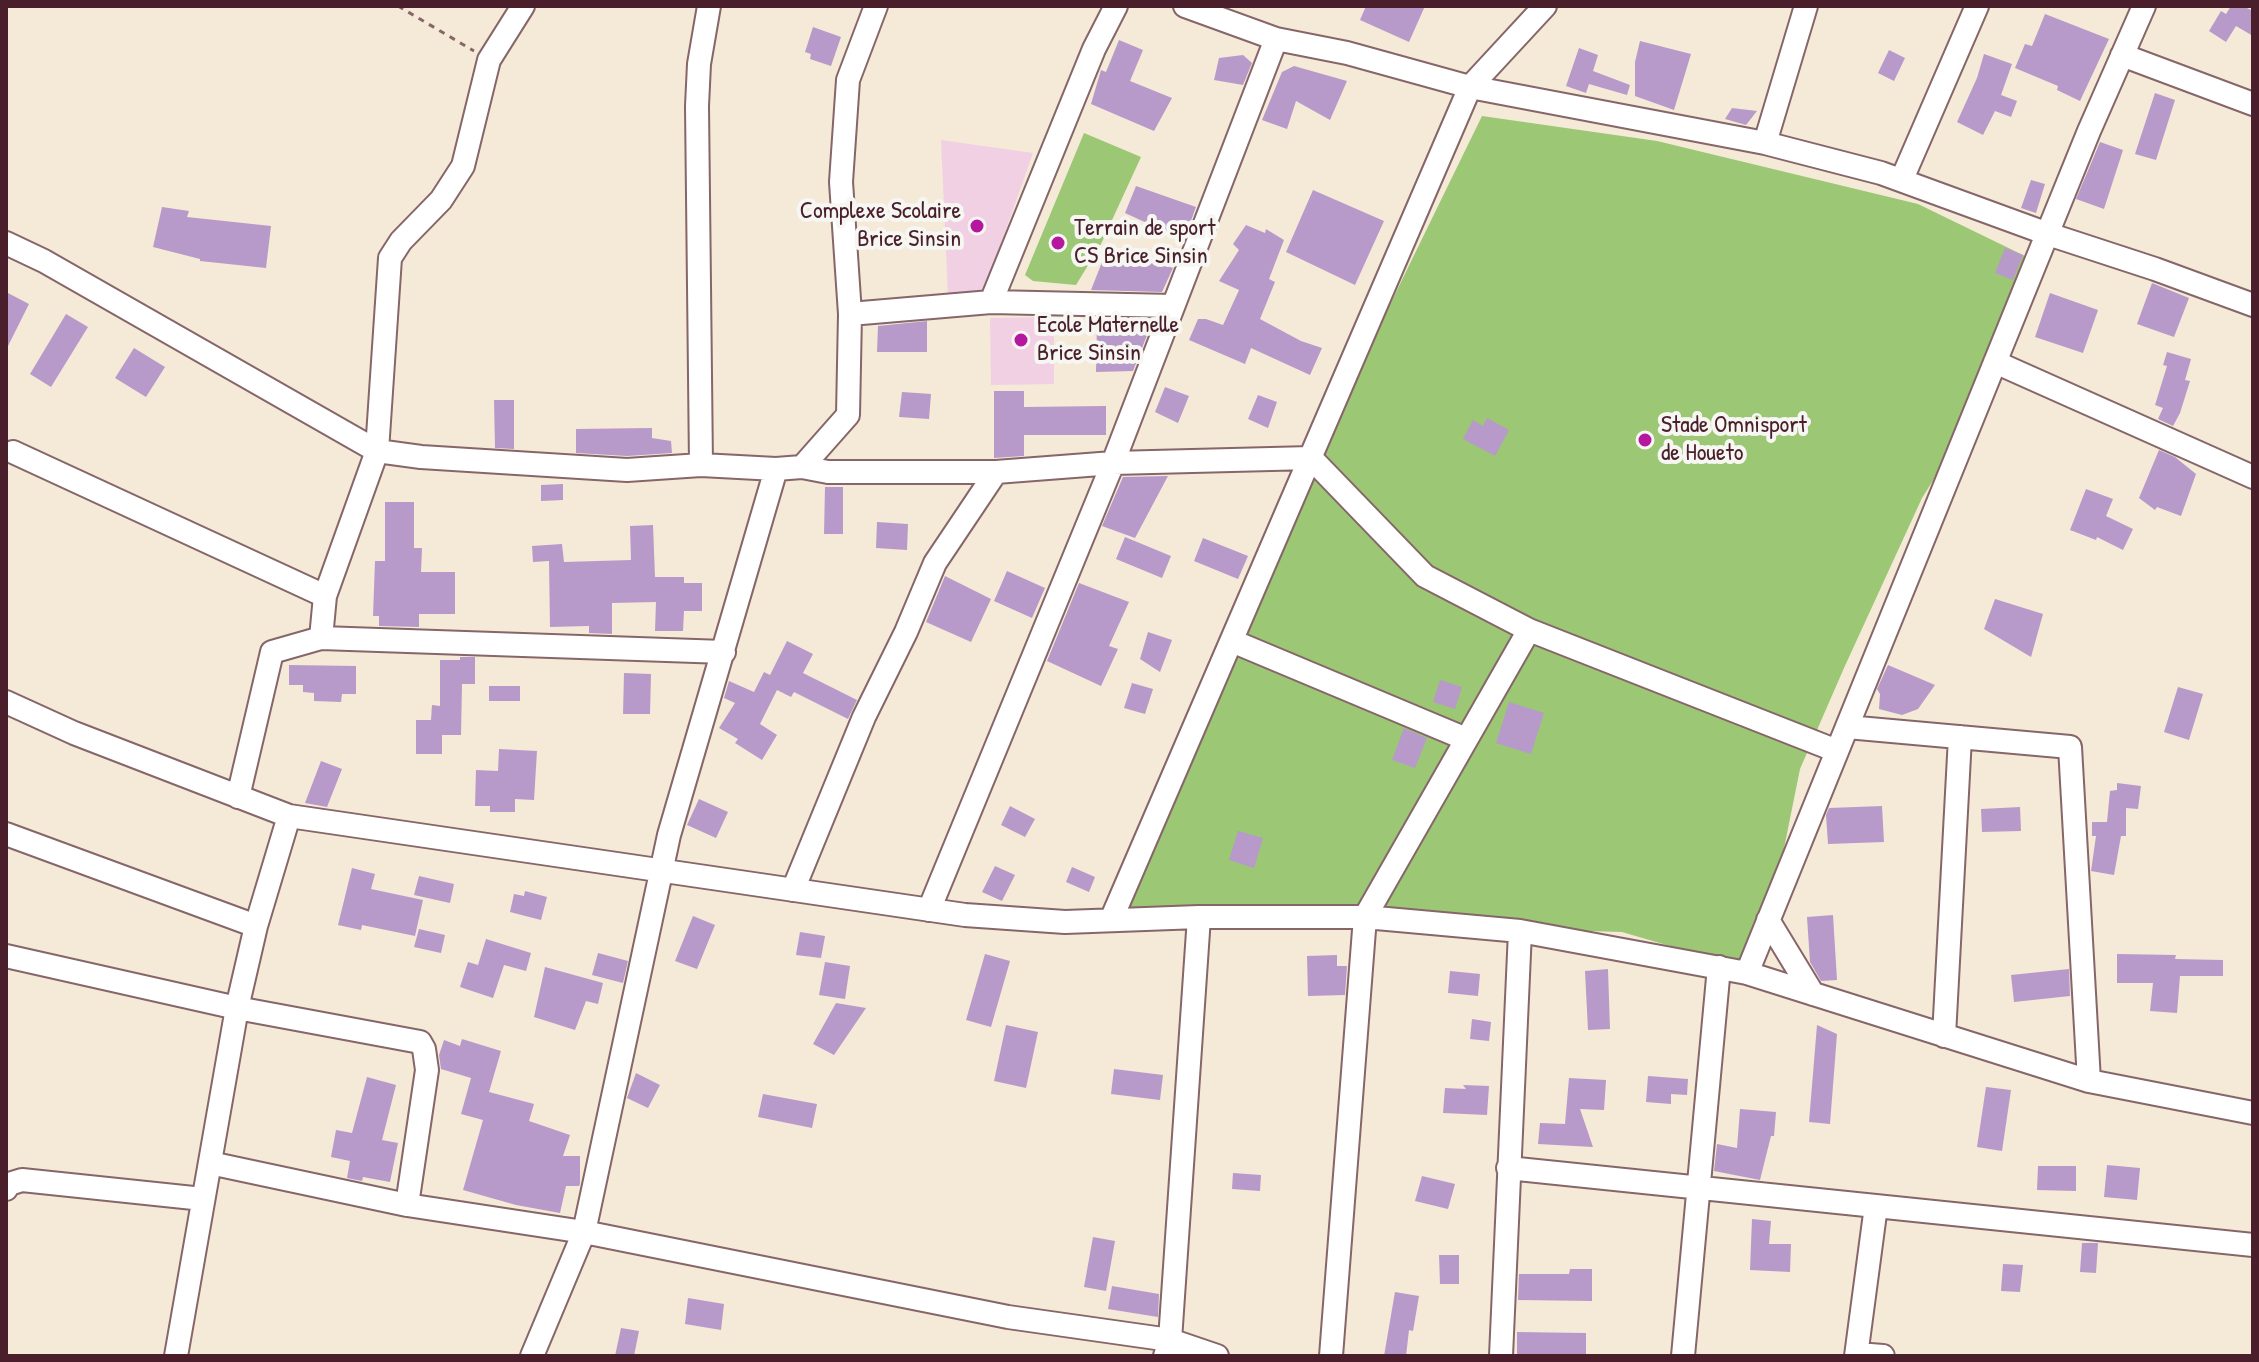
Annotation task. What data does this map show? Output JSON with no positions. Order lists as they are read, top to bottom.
{
  "places": [
    "Complexe Scolaire Brice Sinsin",
    "Terrain de sport CS Brice Sinsin",
    "Ecole Maternelle Brice Sinsin",
    "Stade Omnisport de Houeto"
  ]
}
